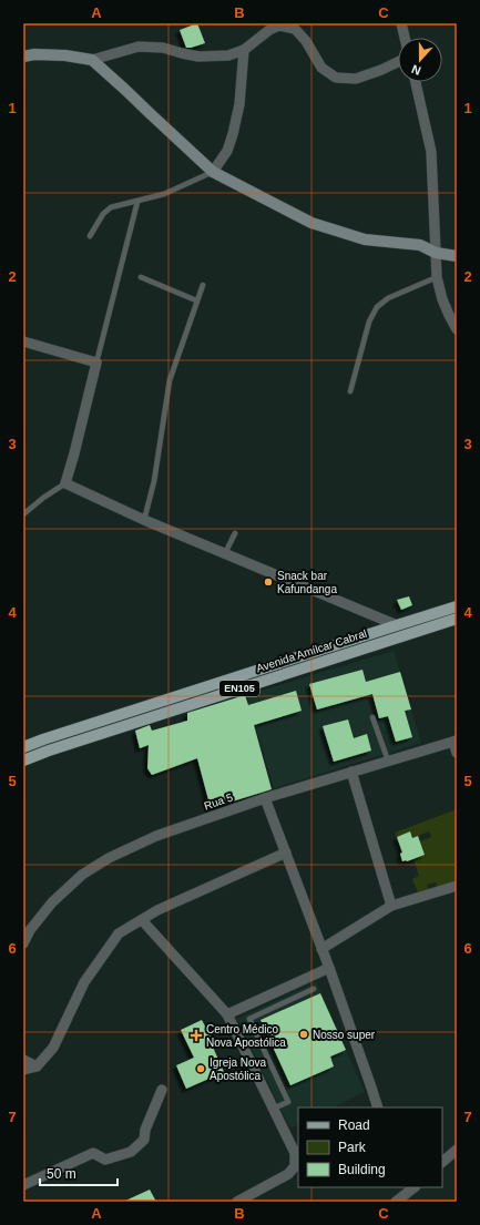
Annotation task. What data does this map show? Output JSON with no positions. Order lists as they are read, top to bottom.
{
  "streets": {
    "main road": ["Avenida Amílcar Cabral", "EN105"],
    "street": ["Rua 5"]
  },
  "places": {
    "other": ["Snack bar Kafundanga", "Nosso super", "Igreja Nova Apostólica"],
    "health": ["Centro Médico Nova Apostólica"]
  },
  "legend": ["Road", "Park", "Building"],
  "scale_bar": "50 m",
  "north": "bottom",
  "grid": {
    "columns": ["A", "B", "C"],
    "rows": [
      "1",
      "2",
      "3",
      "4",
      "5",
      "6",
      "7"
    ]
  }
}
